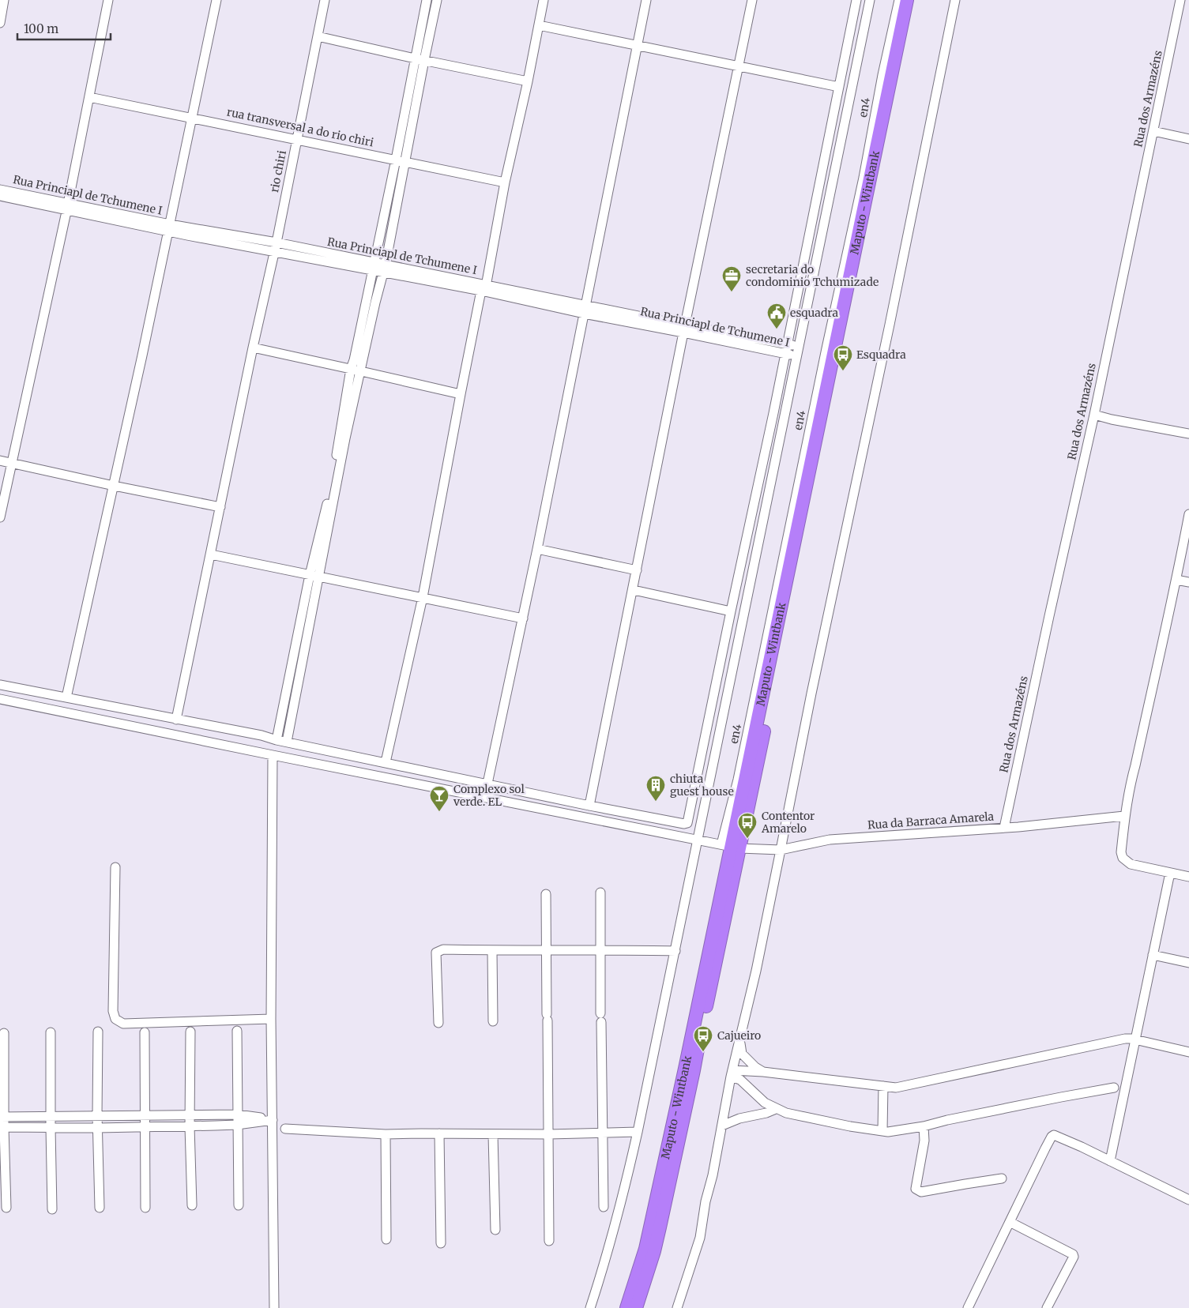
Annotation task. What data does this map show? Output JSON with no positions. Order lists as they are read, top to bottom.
{
  "streets": {
    "highway": ["Maputo - Wintbank"],
    "street": [
      "Rua dos Armazéns",
      "en4",
      "rua transversal a do rio chiri",
      "rio chiri",
      "Rua Princiapl de Tchumene I",
      "Rua da Barraca Amarela"
    ]
  },
  "crossings": [
    ["Rua dos Armazéns", "Rua da Barraca Amarela"],
    ["en4", "Maputo - Wintbank"],
    ["en4", "Rua da Barraca Amarela"],
    ["rua transversal a do rio chiri", "rio chiri"],
    ["rio chiri", "Rua Princiapl de Tchumene I"],
    ["Maputo - Wintbank", "Rua da Barraca Amarela"]
  ],
  "places": {
    "office": ["secretaria do condominio Tchumizade"],
    "public building": ["esquadra"],
    "bus stop": ["Esquadra", "Contentor Amarelo", "Cajueiro"],
    "building": ["chiuta guest house"],
    "bar": ["Complexo sol verde. EL"]
  },
  "scale_bar": "100 m"
}
